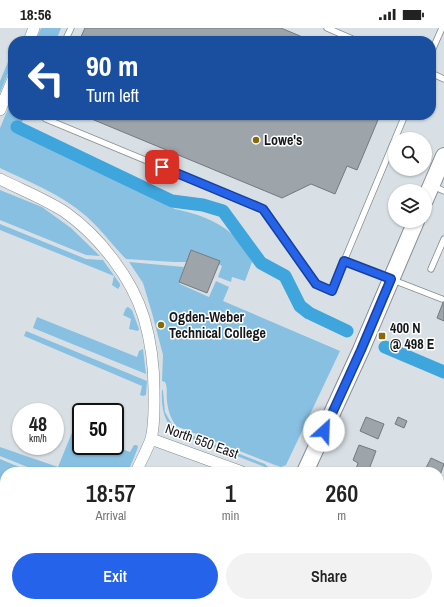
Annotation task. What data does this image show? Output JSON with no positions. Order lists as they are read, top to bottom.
{
  "streets": {
    "street": ["North 550 East"]
  },
  "places": {
    "other": ["Lowe's", "Ogden-Weber Technical College"],
    "transit": ["400 N @ 498 E"]
  },
  "page": {
    "status": "18:56",
    "turn": ["90 m", "Turn left"],
    "speed": "48 km/h",
    "limit": "50",
    "eta": [
      "18:57",
      "Arrival",
      "1",
      "min",
      "260",
      "m"
    ],
    "buttons": ["Exit", "Share"]
  }
}
